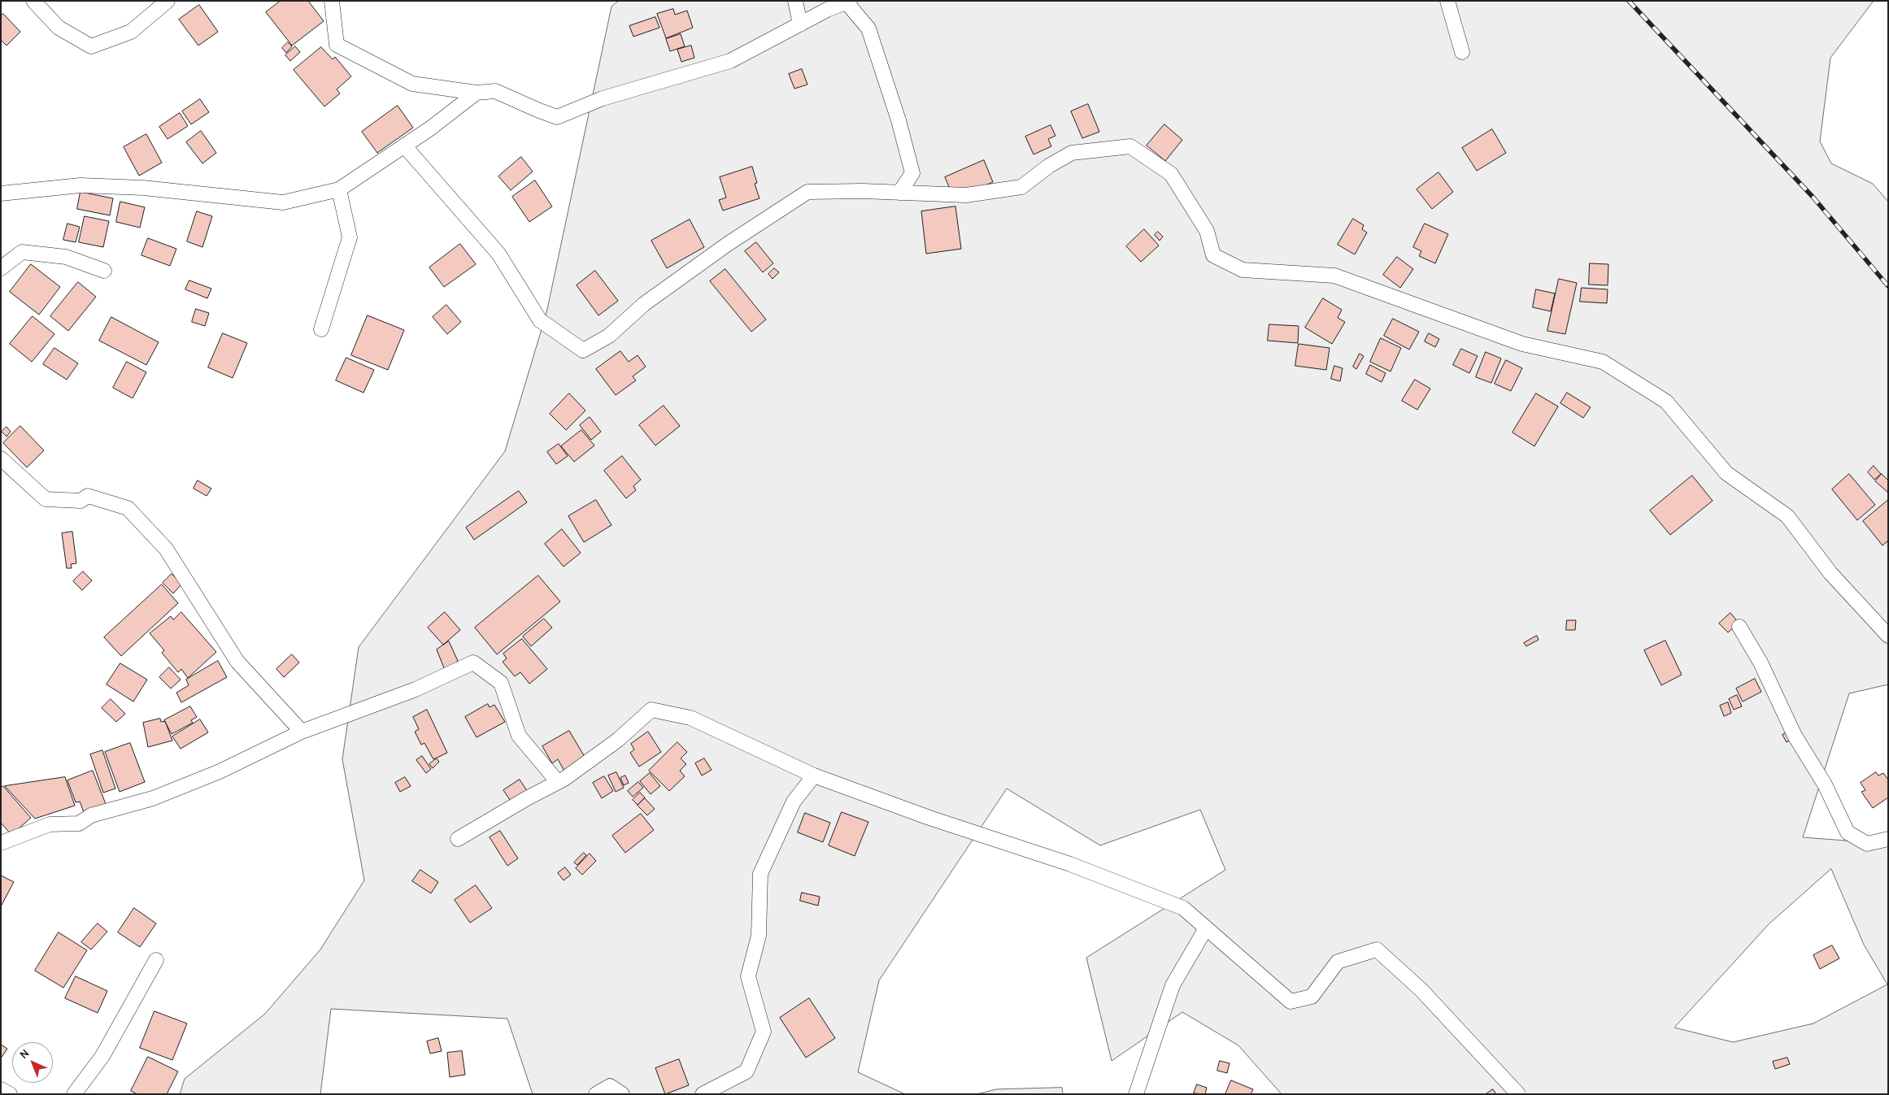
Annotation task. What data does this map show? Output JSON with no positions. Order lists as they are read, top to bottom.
{
  "north": "top left"
}
